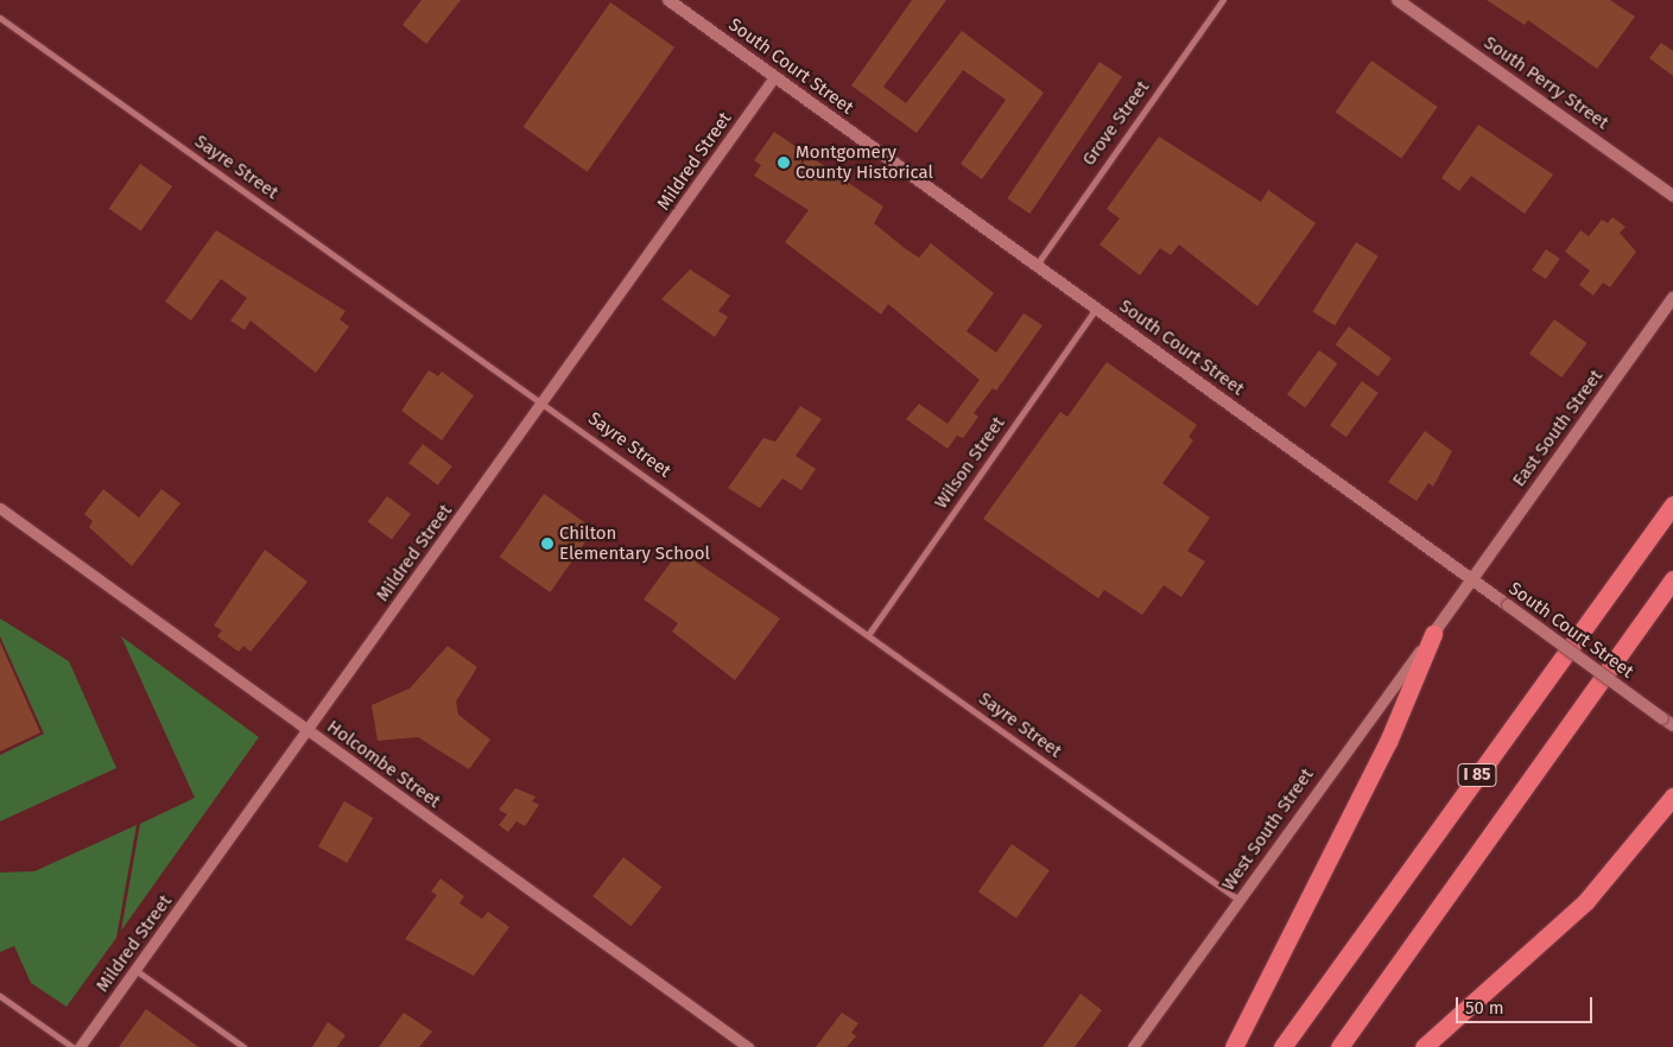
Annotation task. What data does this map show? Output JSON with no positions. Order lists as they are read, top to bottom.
{
  "streets": {
    "highway": ["I 85"],
    "main road": ["South Court Street", "South Perry Street", "East South Street"],
    "street": [
      "Grove Street",
      "Mildred Street",
      "Sayre Street",
      "Wilson Street",
      "Holcombe Street",
      "West South Street"
    ]
  },
  "crossings": [
    ["South Court Street", "Grove Street"],
    ["South Court Street", "Mildred Street"],
    ["South Court Street", "East South Street"],
    ["South Court Street", "Wilson Street"],
    ["Mildred Street", "Sayre Street"],
    ["Mildred Street", "Holcombe Street"],
    ["Sayre Street", "Wilson Street"],
    ["Sayre Street", "West South Street"],
    ["East South Street", "West South Street"]
  ],
  "places": ["Montgomery County Historical", "Chilton Elementary School"],
  "scale_bar": "50 m"
}
